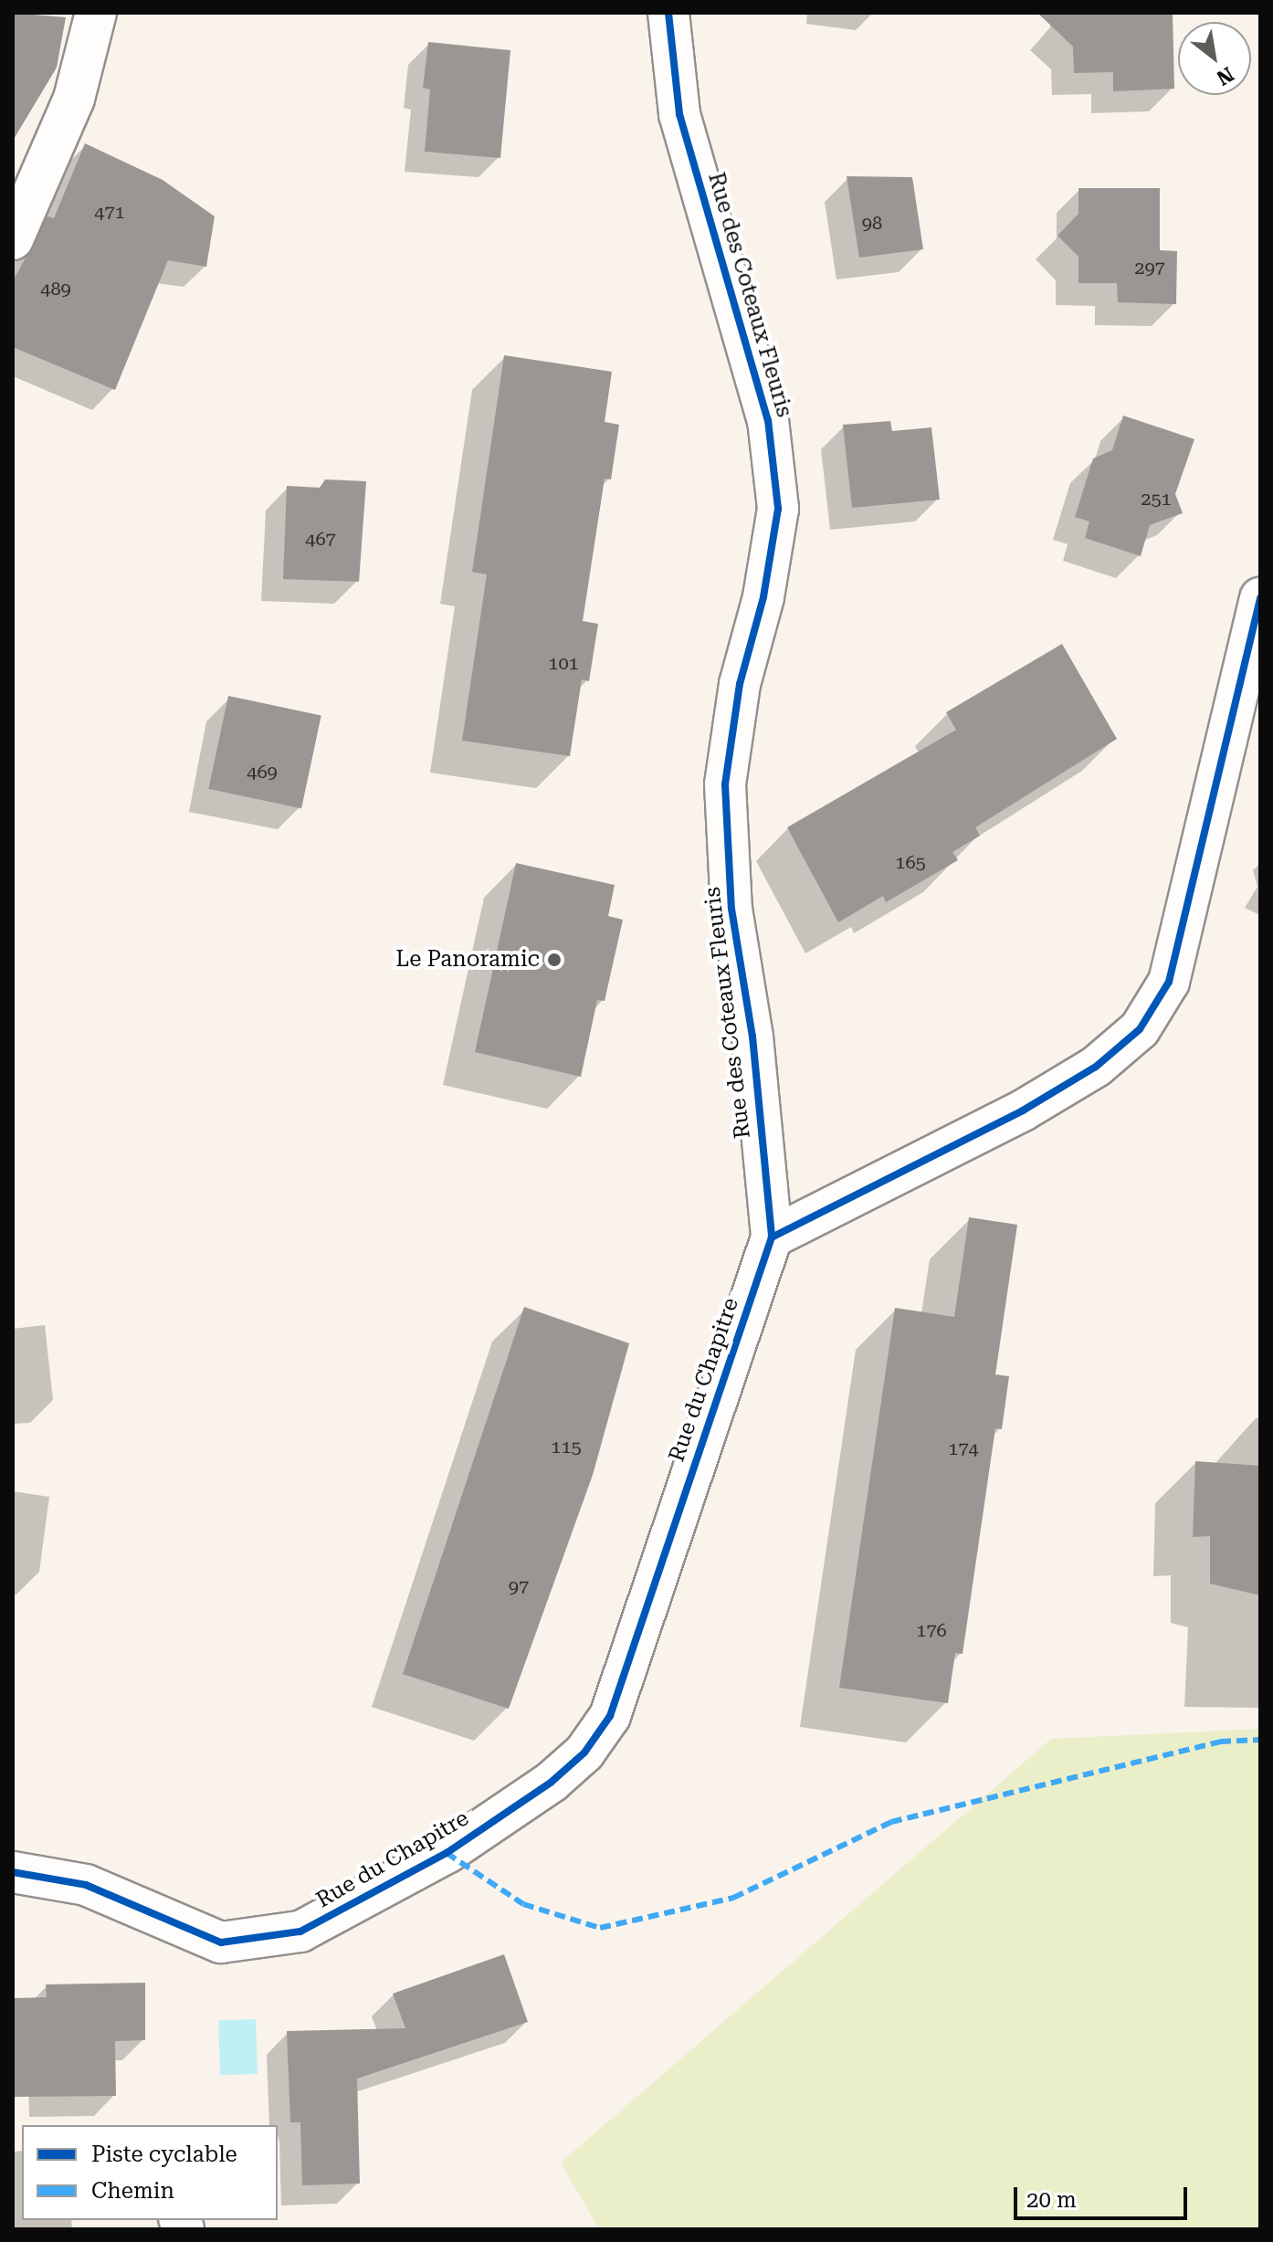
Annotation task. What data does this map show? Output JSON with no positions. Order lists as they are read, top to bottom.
{
  "streets": {
    "street": ["Rue des Coteaux Fleuris", "Rue du Chapitre"]
  },
  "crossings": [
    ["Rue des Coteaux Fleuris", "Rue du Chapitre"]
  ],
  "places": ["Le Panoramic"],
  "house_numbers": [
    "471",
    "98",
    "297",
    "489",
    "251",
    "467",
    "101",
    "469",
    "165",
    "115",
    "174",
    "97",
    "176"
  ],
  "legend": ["Piste cyclable", "Chemin"],
  "scale_bar": "20 m",
  "north": "bottom right"
}
